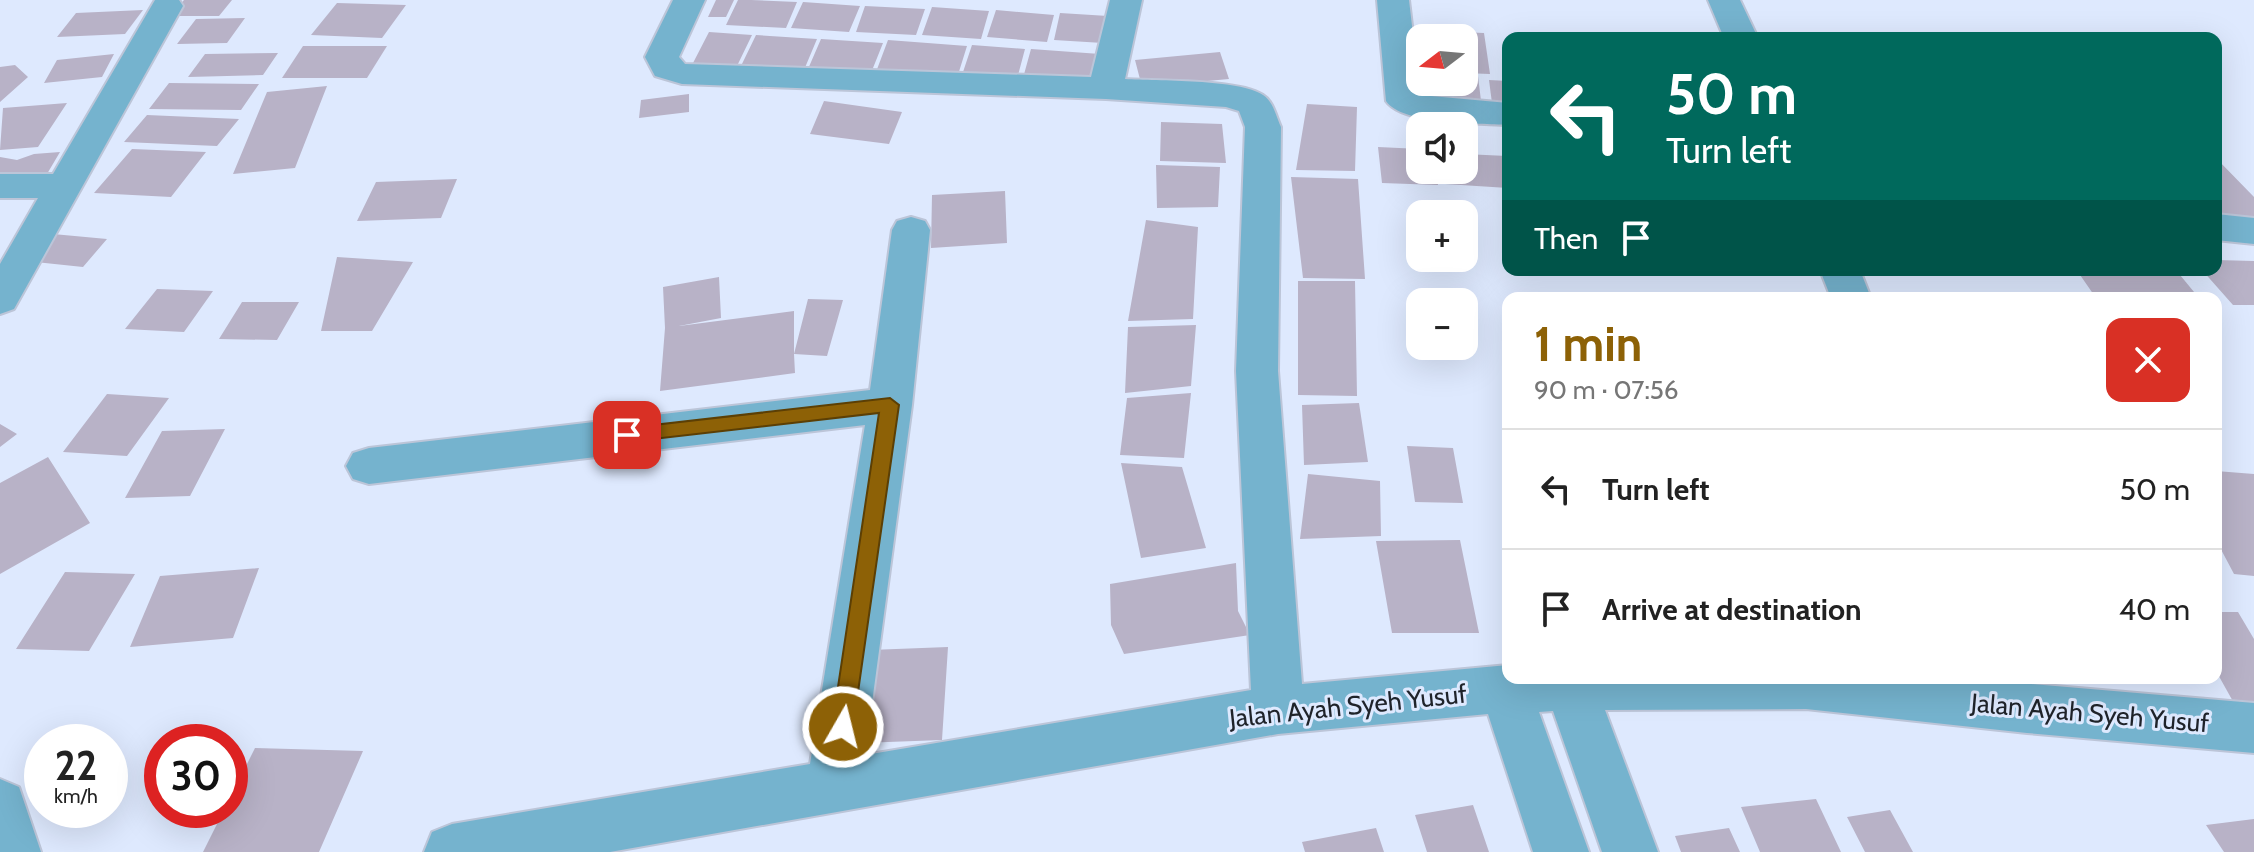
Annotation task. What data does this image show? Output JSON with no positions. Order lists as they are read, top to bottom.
{
  "streets": {
    "street": ["Jalan Ayah Syeh Yusuf"]
  },
  "north": "left",
  "page": {
    "map_buttons": ["+", "−"],
    "turn": ["50 m", "Turn left"],
    "then": "Then",
    "heading": ["1 min", "90 m · 07:56"],
    "list": [
      {
        "name": "Turn left",
        "value": "50 m"
      },
      {
        "name": "Arrive at destination",
        "value": "40 m"
      }
    ],
    "speed": "22 km/h",
    "limit": "30"
  }
}
